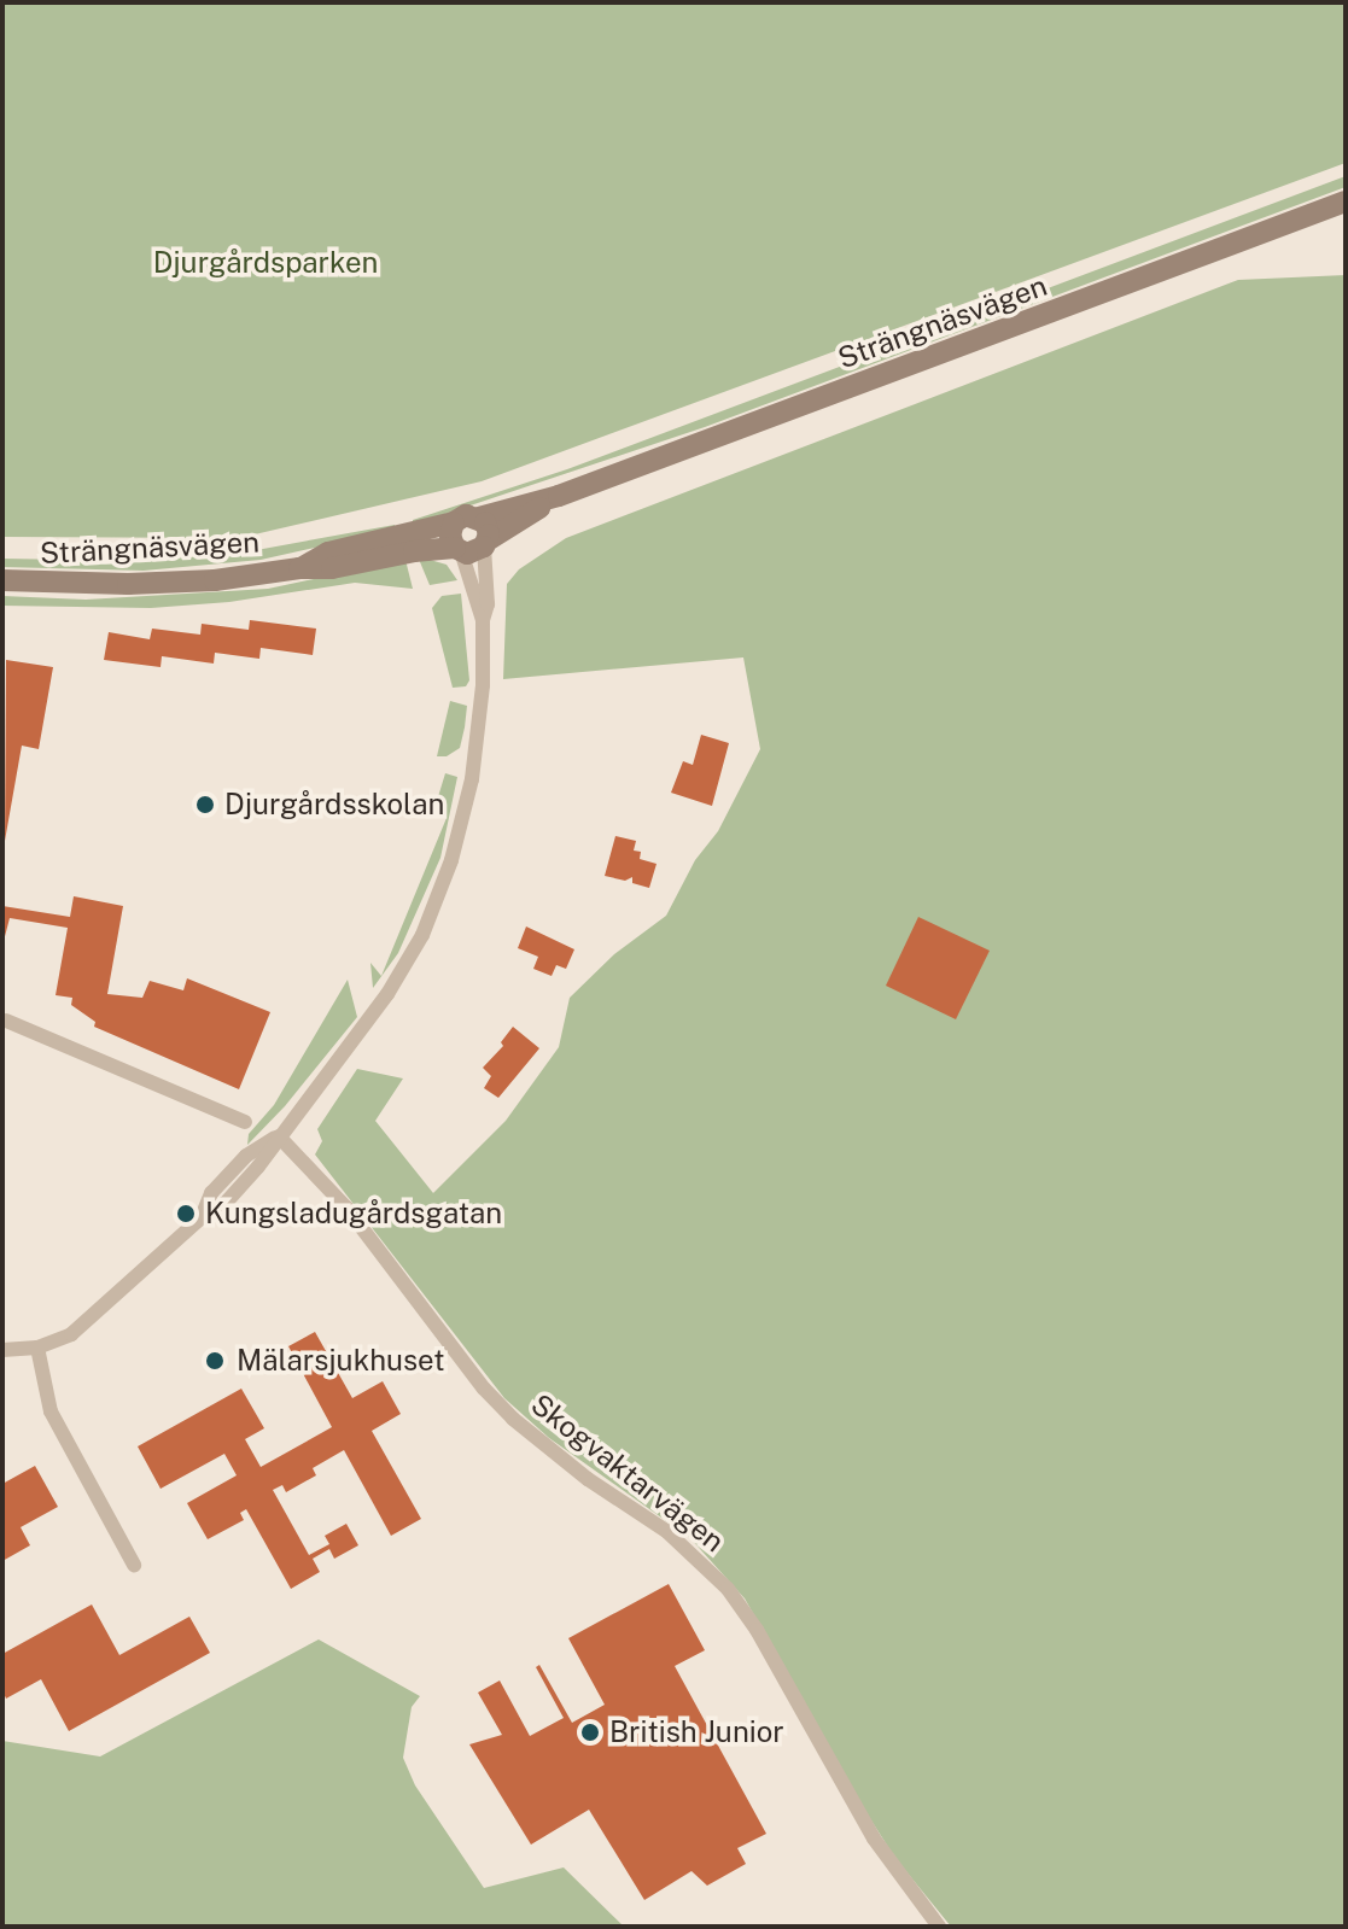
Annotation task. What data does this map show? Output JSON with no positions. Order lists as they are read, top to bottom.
{
  "streets": {
    "main road": ["Strängnäsvägen"],
    "street": ["Skogvaktarvägen"]
  },
  "parks": ["Djurgårdsparken"],
  "places": [
    "Djurgårdsskolan",
    "Kungsladugårdsgatan",
    "Mälarsjukhuset",
    "British Junior"
  ]
}
